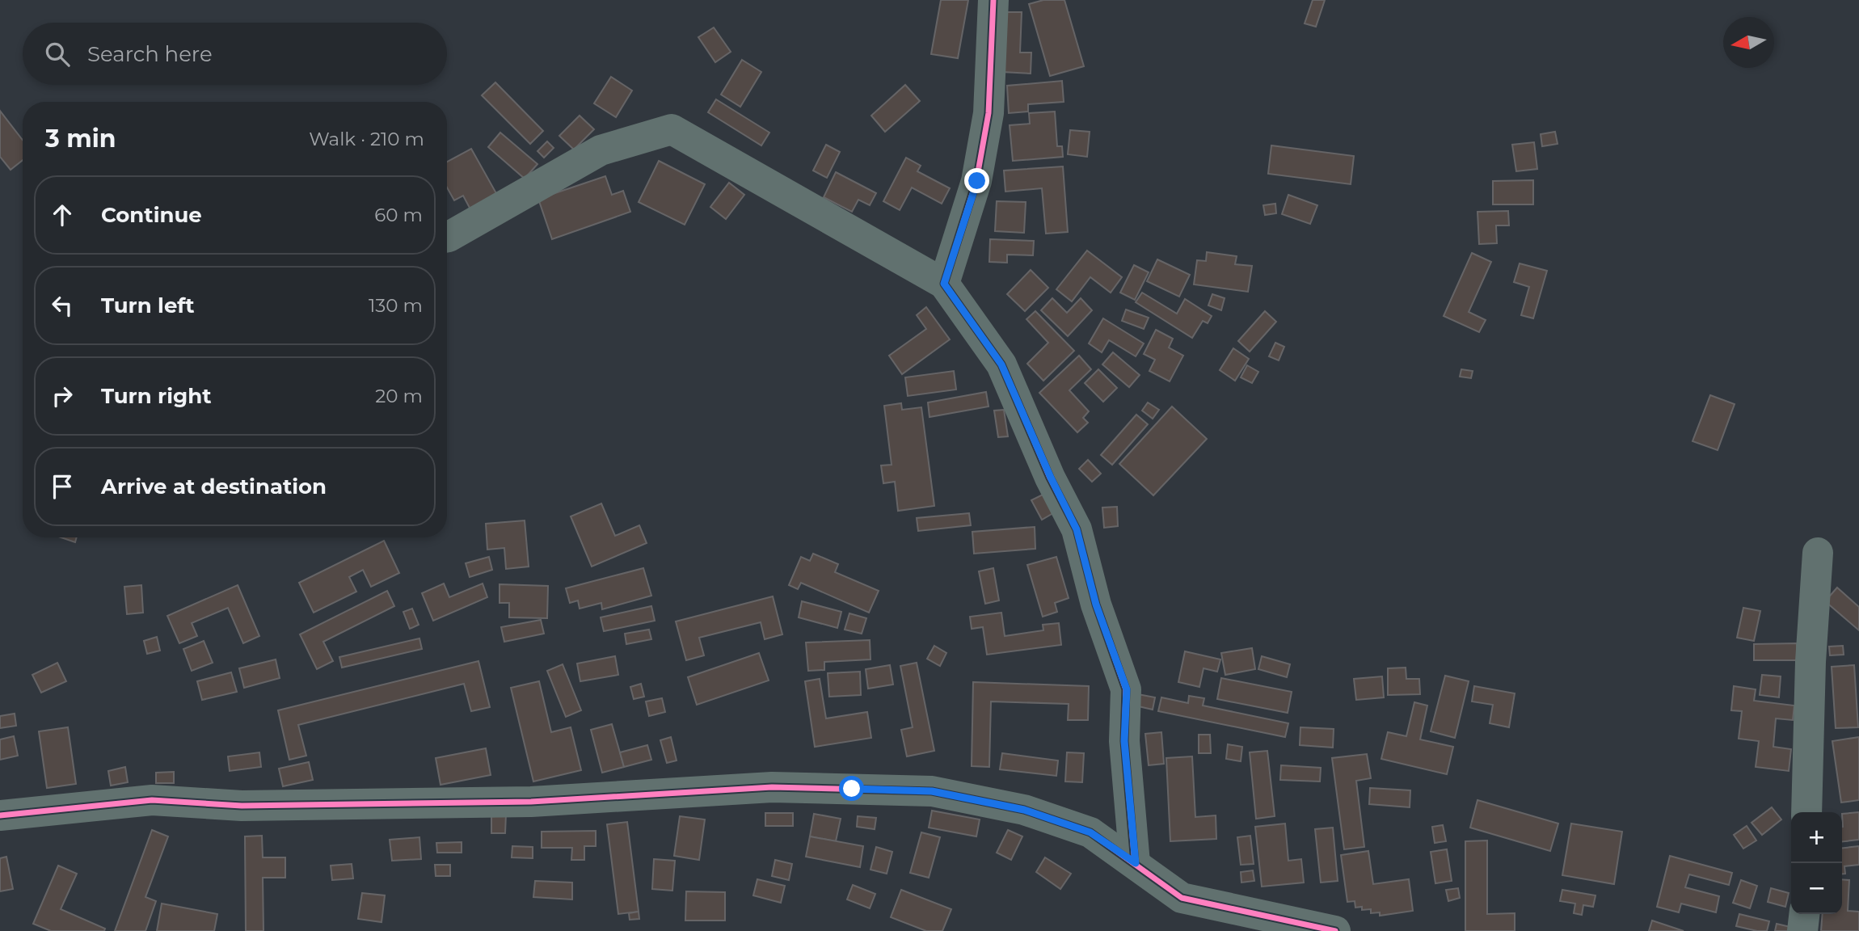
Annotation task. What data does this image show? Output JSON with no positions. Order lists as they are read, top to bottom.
{
  "north": "left",
  "page": {
    "search": "Search here",
    "heading": ["3 min", "Walk · 210 m"],
    "list": [
      ["Continue", "60 m"],
      ["Turn left", "130 m"],
      ["Turn right", "20 m"],
      "Arrive at destination"
    ],
    "map_buttons": ["+", "−"]
  }
}
